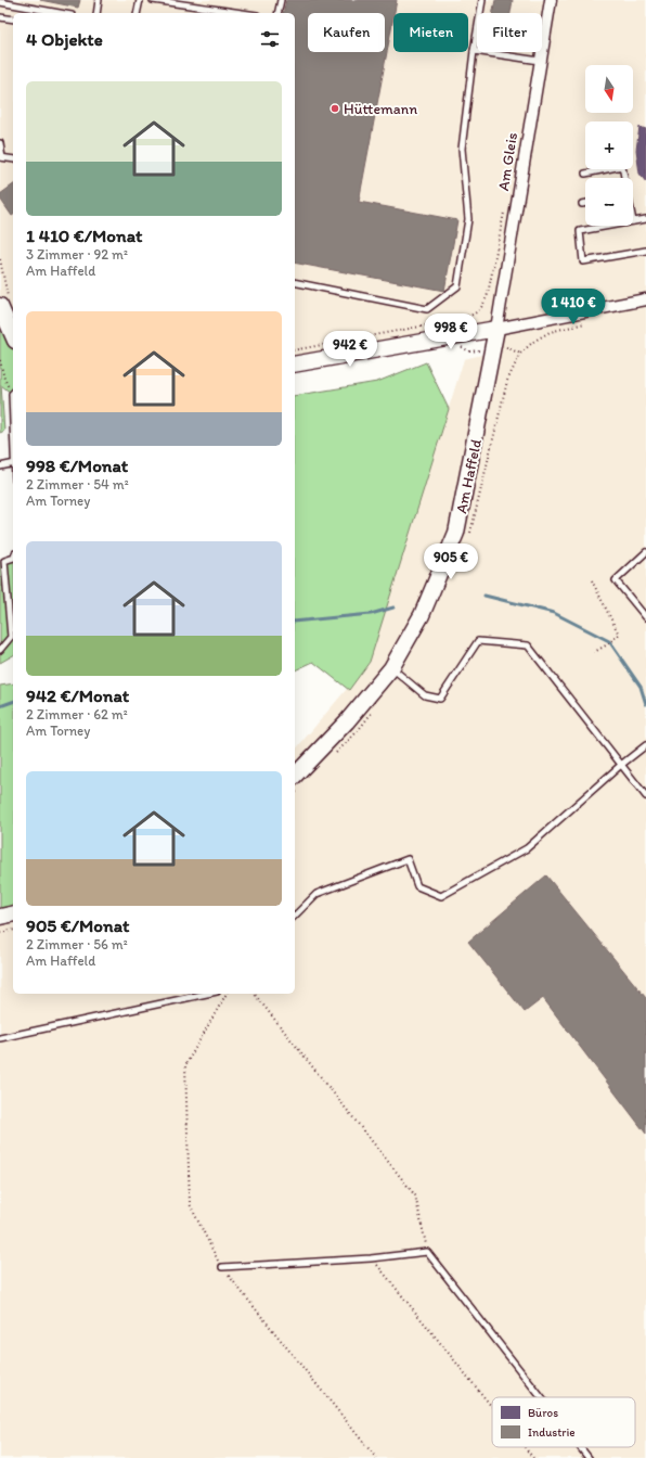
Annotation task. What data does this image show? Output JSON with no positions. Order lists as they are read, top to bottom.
{
  "streets": {
    "street": ["Am Gleis", "Am Haffeld"]
  },
  "crossings": [
    ["Am Gleis", "Am Haffeld"]
  ],
  "places": ["Hüttemann"],
  "legend": ["Büros", "Industrie"],
  "north": "bottom",
  "page": {
    "chip": ["Kaufen", "Mieten", "Filter"],
    "heading": "4 Objekte",
    "map_buttons": ["+", "−"],
    "list": [
      {
        "name": "1 410 €/Monat",
        "note": "3 Zimmer · 92 m² · Am Haffeld"
      },
      {
        "name": "998 €/Monat",
        "note": "2 Zimmer · 54 m² · Am Torney"
      },
      {
        "name": "942 €/Monat",
        "note": "2 Zimmer · 62 m² · Am Torney"
      },
      {
        "name": "905 €/Monat",
        "note": "2 Zimmer · 56 m² · Am Haffeld"
      }
    ],
    "price": [
      "1 410 €",
      "998 €",
      "942 €",
      "905 €"
    ]
  }
}
